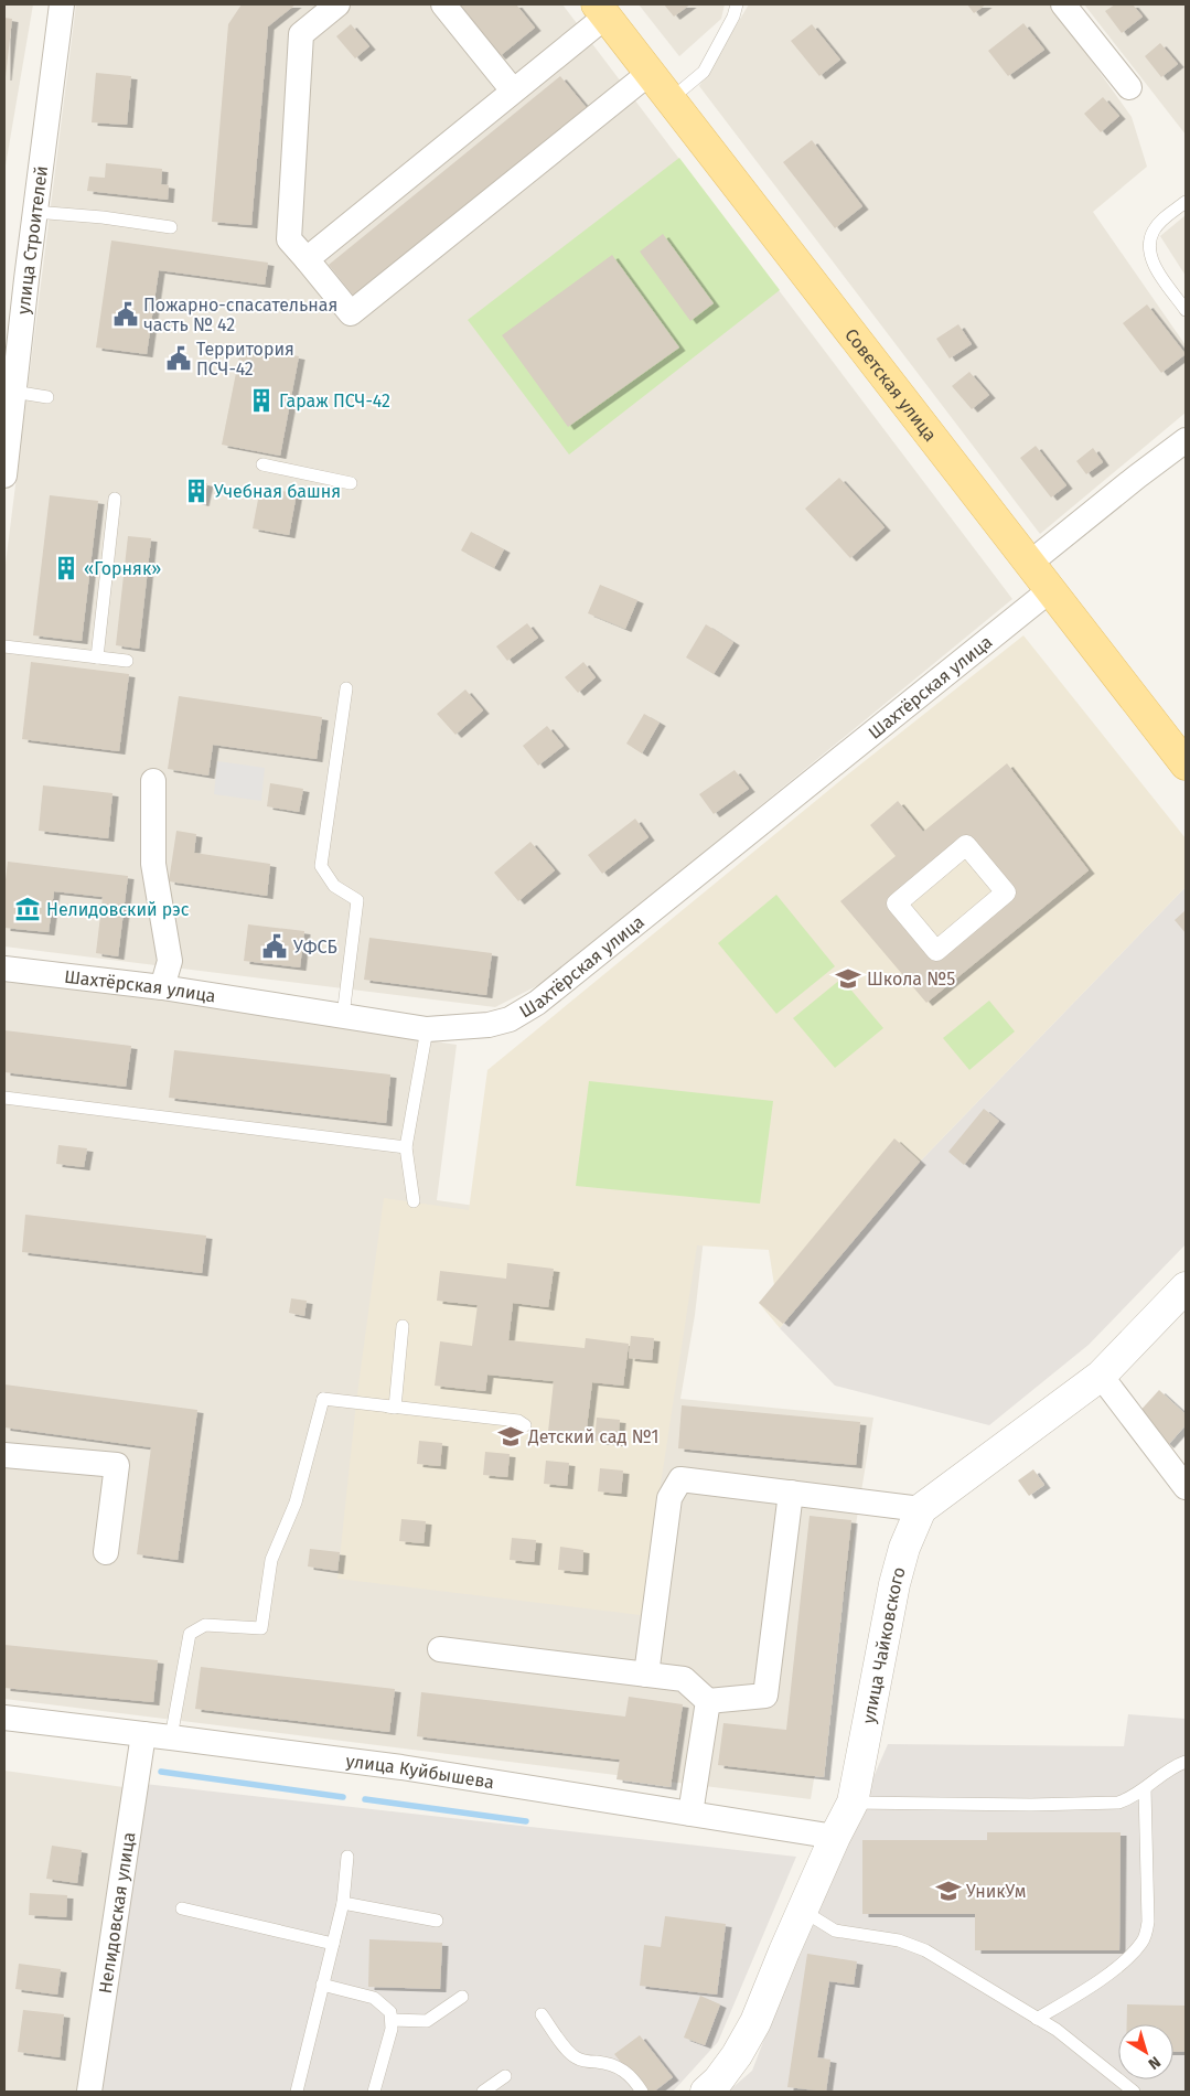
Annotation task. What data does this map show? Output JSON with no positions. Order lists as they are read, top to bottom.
{
  "streets": {
    "main road": ["Советская улица"],
    "street": [
      "улица Строителей",
      "Шахтёрская улица",
      "улица Чайковского",
      "улица Куйбышева",
      "Нелидовская улица"
    ]
  },
  "crossings": [
    ["Советская улица", "Шахтёрская улица"],
    ["улица Чайковского", "улица Куйбышева"],
    ["улица Куйбышева", "Нелидовская улица"]
  ],
  "places": {
    "public building": ["Пожарно-спасательная часть № 42", "Территория ПСЧ-42", "УФСБ"],
    "building": ["Гараж ПСЧ-42", "Учебная башня", "«Горняк»"],
    "museum": ["Нелидовский рэс"],
    "school or university": ["Школа №5", "Детский сад №1", "УникУм"]
  },
  "north": "bottom right"
}
